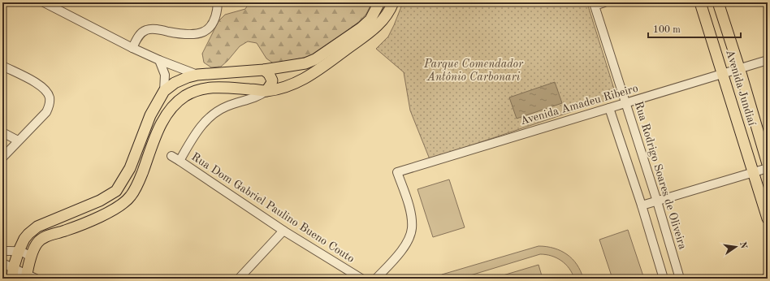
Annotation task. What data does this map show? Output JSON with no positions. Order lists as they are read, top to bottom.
{
  "streets": {
    "main road": ["Avenida Jundiaí"],
    "street": ["Avenida Amadeu Ribeiro", "Rua Rodrigo Soares de Oliveira", "Rua Dom Gabriel Paulino Bueno Couto"]
  },
  "crossings": [
    ["Avenida Jundiaí", "Avenida Amadeu Ribeiro"],
    ["Avenida Amadeu Ribeiro", "Rua Rodrigo Soares de Oliveira"]
  ],
  "parks": ["Parque Comendador Antônio Carbonari"],
  "scale_bar": "100 m",
  "north": "right"
}
